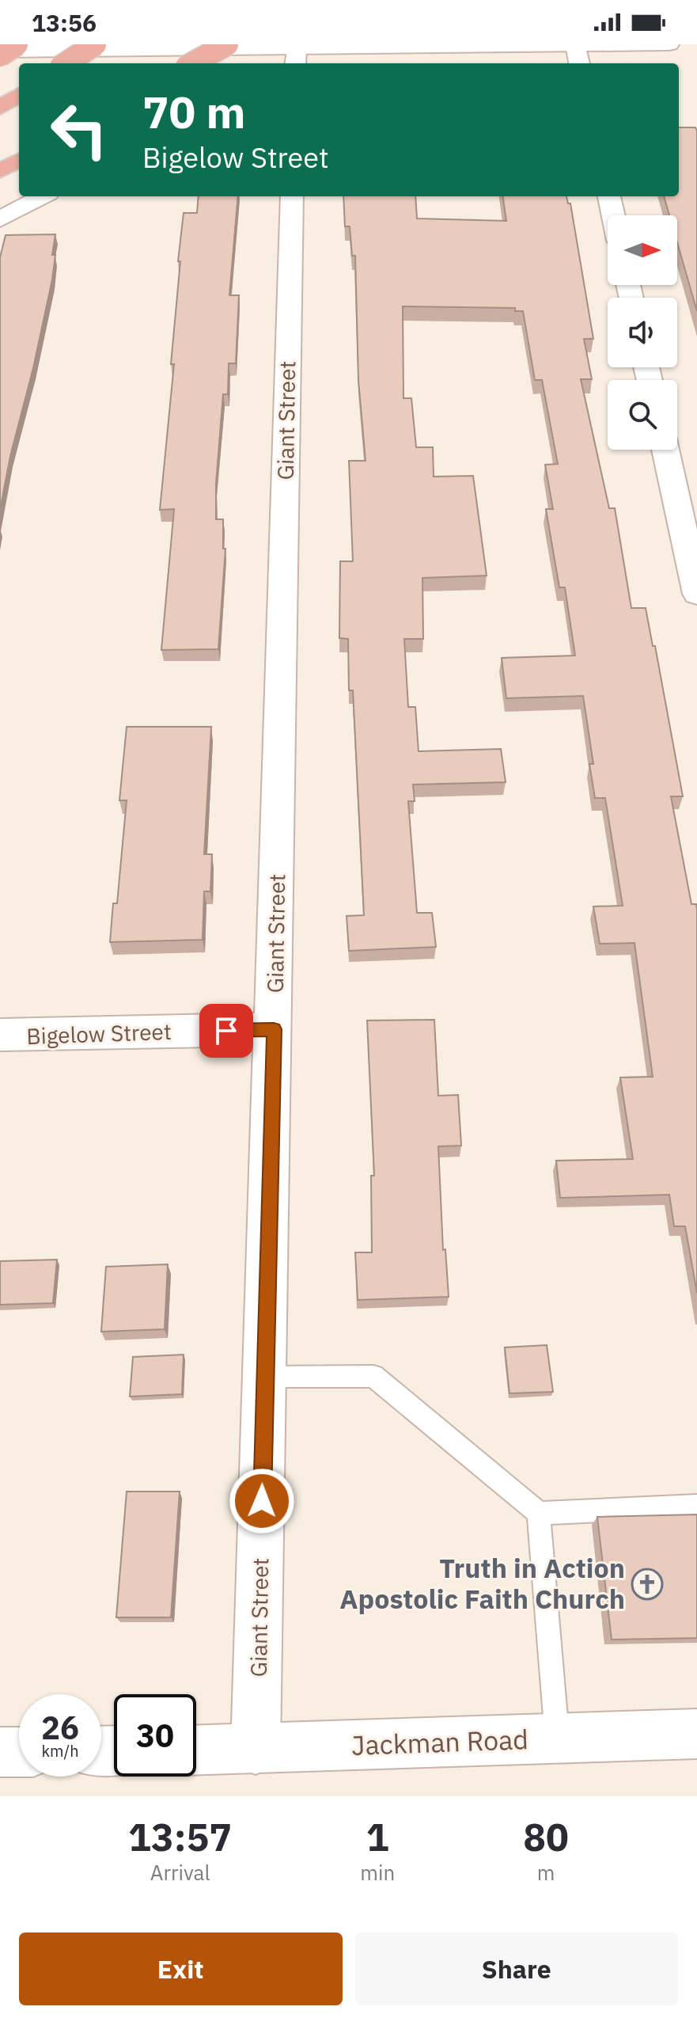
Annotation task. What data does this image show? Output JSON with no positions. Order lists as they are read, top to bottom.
{
  "streets": {
    "street": ["Giant Street", "Bigelow Street", "Jackman Road"]
  },
  "crossings": [
    ["Giant Street", "Bigelow Street"],
    ["Giant Street", "Jackman Road"]
  ],
  "places": {
    "church": ["Truth in Action Apostolic Faith Church"]
  },
  "north": "right",
  "page": {
    "status": "13:56",
    "turn": ["70 m", "Bigelow Street"],
    "speed": "26 km/h",
    "limit": "30",
    "eta": [
      "13:57",
      "Arrival",
      "1",
      "min",
      "80",
      "m"
    ],
    "buttons": ["Exit", "Share"]
  }
}
